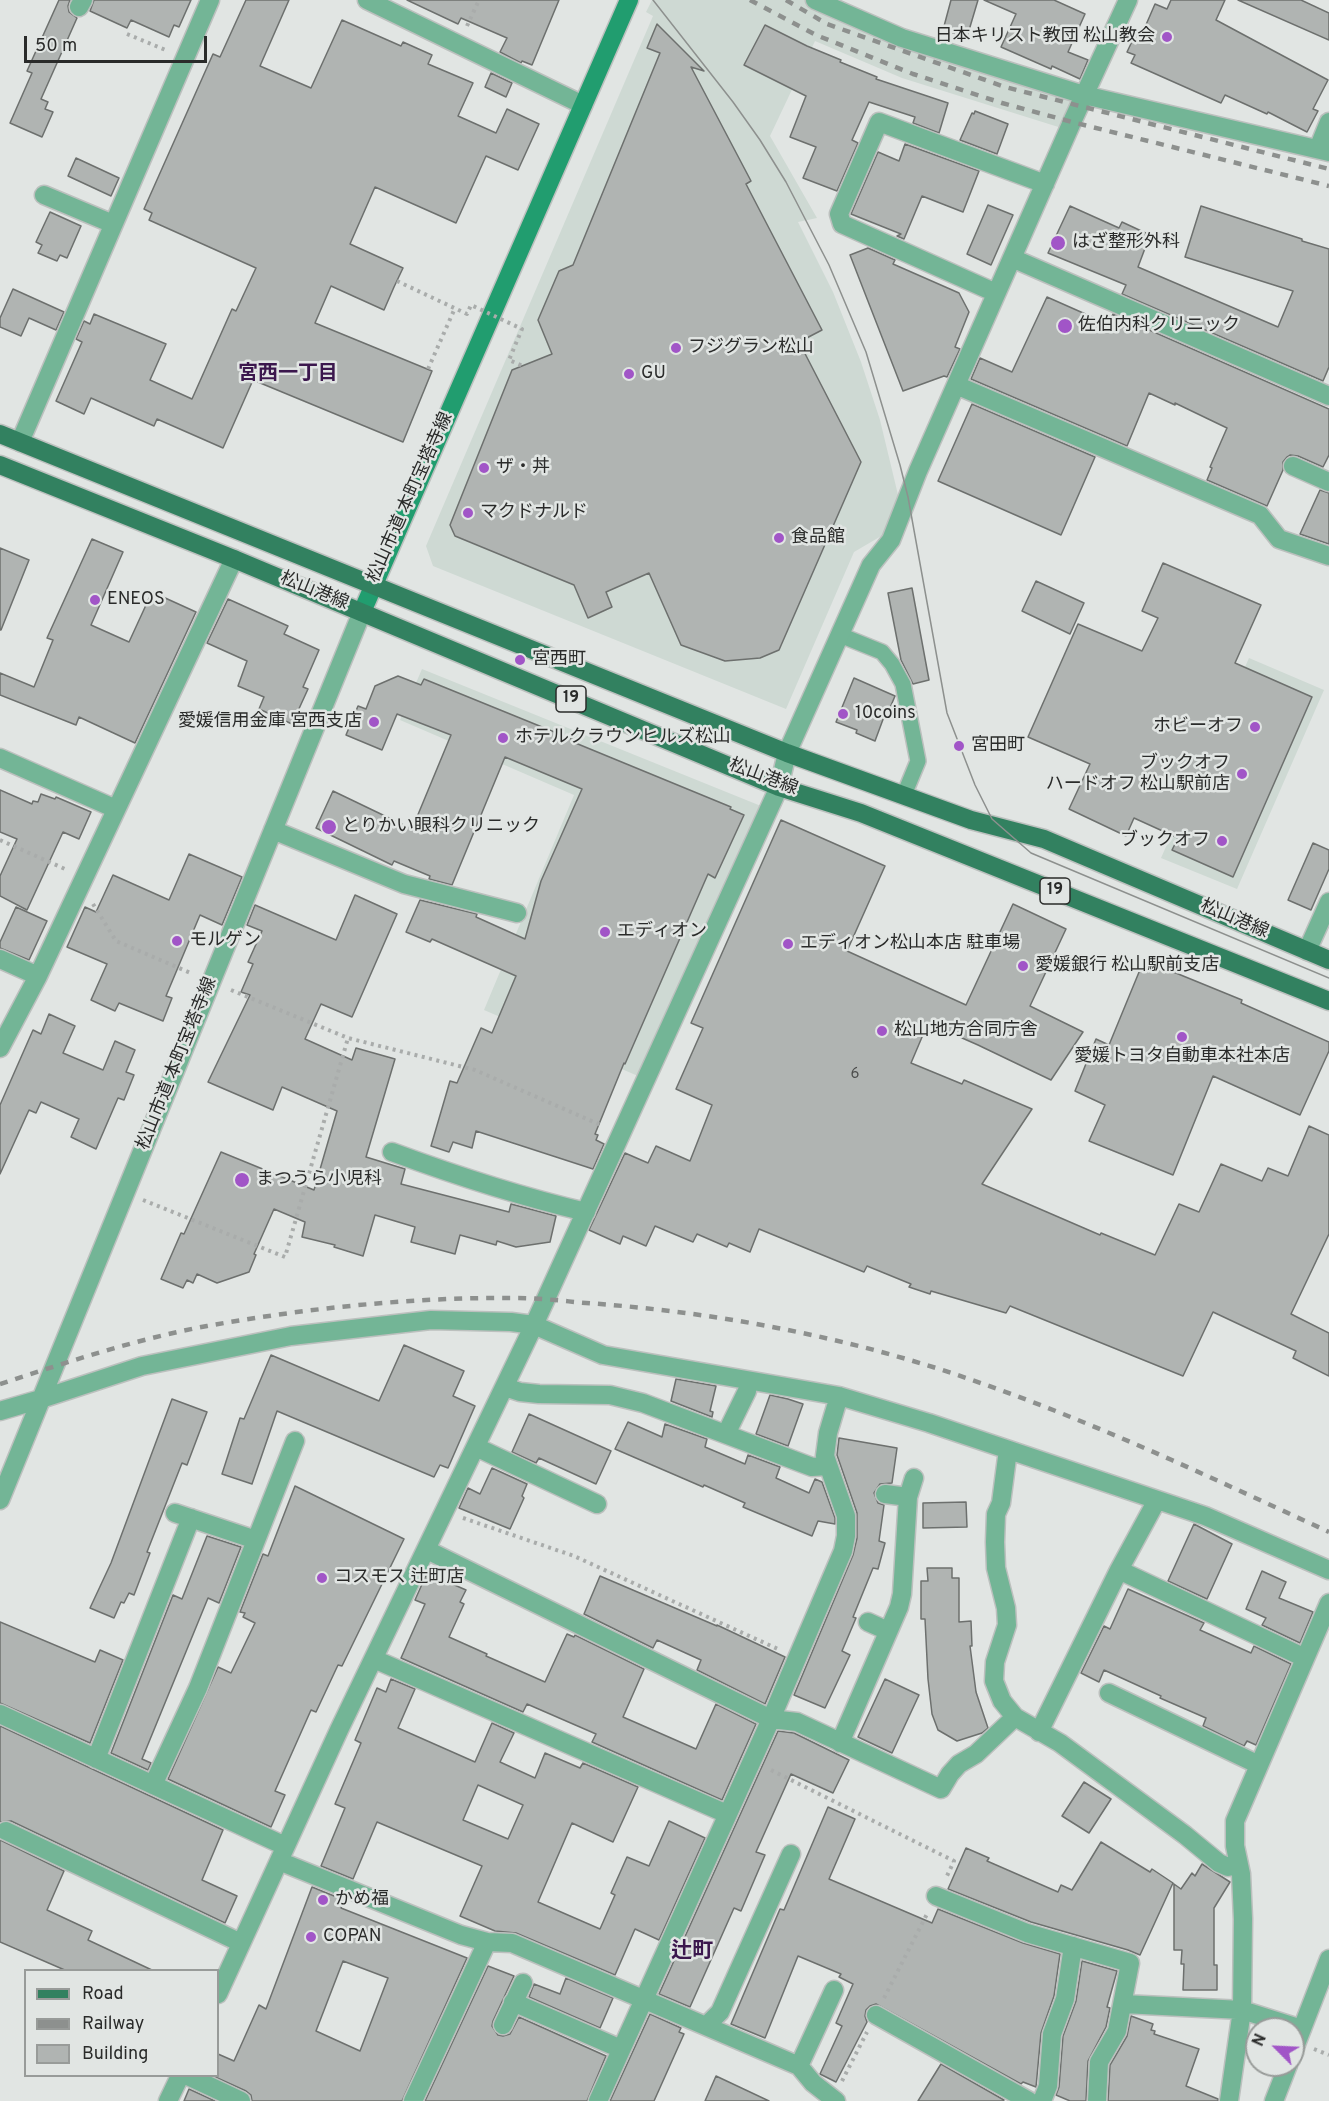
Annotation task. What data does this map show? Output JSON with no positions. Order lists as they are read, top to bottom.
{
  "streets": {
    "main road": ["松山港線", "19"],
    "street": ["松山市道 本町宝塔寺線"]
  },
  "crossings": [
    ["松山市道 本町宝塔寺線", "松山港線"]
  ],
  "districts": ["宮西一丁目", "辻町"],
  "places": [
    "日本キリスト教団 松山教会",
    "はざ整形外科",
    "佐伯内科クリニック",
    "フジグラン松山",
    "GU",
    "ザ・丼",
    "マクドナルド",
    "食品館",
    "ENEOS",
    "宮西町",
    "10coins",
    "愛媛信用金庫 宮西支店",
    "ホビーオフ",
    "ホテルクラウンヒルズ松山",
    "宮田町",
    "ブックオフ ハードオフ 松山駅前店",
    "とりかい眼科クリニック",
    "ブックオフ",
    "エディオン",
    "モルゲン",
    "エディオン松山本店 駐車場",
    "愛媛銀行 松山駅前支店",
    "松山地方合同庁舎",
    "愛媛トヨタ自動車本社本店",
    "まつうら小児科",
    "コスモス 辻町店",
    "かめ福",
    "COPAN"
  ],
  "house_numbers": ["6"],
  "legend": ["Road", "Railway", "Building"],
  "scale_bar": "50 m",
  "north": "top left"
}
